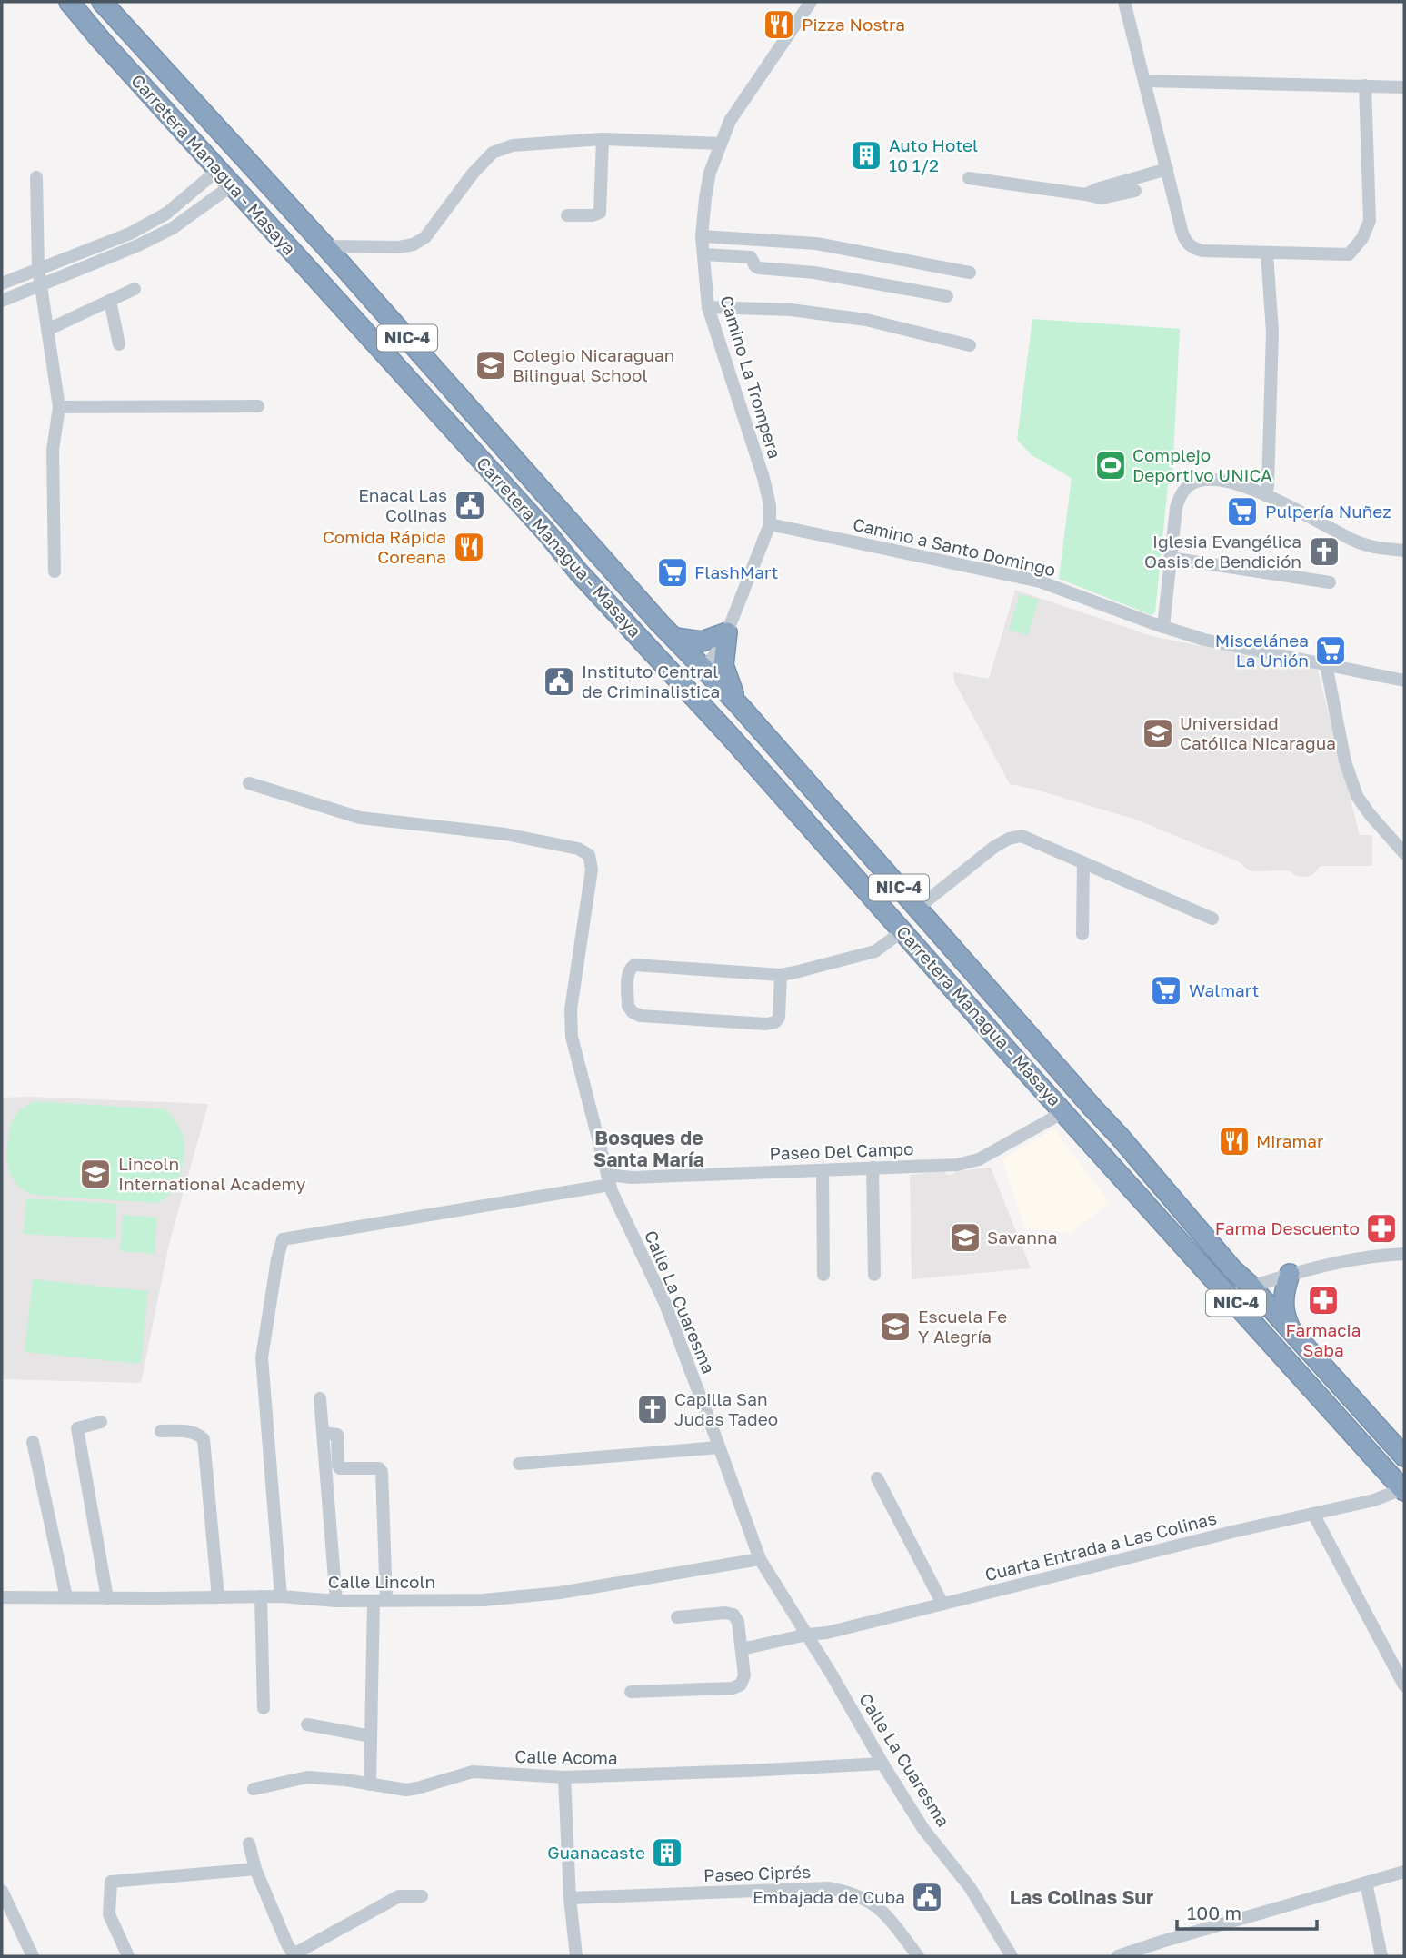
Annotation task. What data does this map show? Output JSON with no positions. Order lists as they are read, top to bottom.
{
  "streets": {
    "highway": ["Carretera Managua - Masaya", "NIC-4"],
    "street": [
      "Camino La Trompera",
      "Camino a Santo Domingo",
      "Paseo Del Campo",
      "Calle La Cuaresma",
      "Cuarta Entrada a Las Colinas",
      "Calle Lincoln",
      "Calle Acoma",
      "Paseo Ciprés"
    ]
  },
  "crossings": [
    ["Carretera Managua - Masaya", "Paseo Del Campo"],
    ["Carretera Managua - Masaya", "Cuarta Entrada a Las Colinas"],
    ["Camino La Trompera", "Camino a Santo Domingo"],
    ["Paseo Del Campo", "Calle La Cuaresma"],
    ["Paseo Del Campo", "Calle Lincoln"],
    ["Calle La Cuaresma", "Cuarta Entrada a Las Colinas"],
    ["Calle La Cuaresma", "Calle Lincoln"],
    ["Calle La Cuaresma", "Calle Acoma"]
  ],
  "districts": ["Bosques de Santa María", "Las Colinas Sur"],
  "places": {
    "restaurant": ["Pizza Nostra", "Comida Rápida Coreana", "Miramar"],
    "building": ["Auto Hotel 10 1/2", "Guanacaste"],
    "school or university": [
      "Colegio Nicaraguan Bilingual School",
      "Universidad Católica Nicaragua",
      "Lincoln International Academy",
      "Savanna",
      "Escuela Fe Y Alegría"
    ],
    "sports": ["Complejo Deportivo UNICA"],
    "public building": ["Enacal Las Colinas", "Instituto Central de Criminalistica", "Embajada de Cuba"],
    "supermarket": [
      "Pulpería Nuñez",
      "FlashMart",
      "Miscelánea La Unión",
      "Walmart"
    ],
    "church": ["Iglesia Evangélica Oasis de Bendición", "Capilla San Judas Tadeo"],
    "pharmacy": ["Farma Descuento", "Farmacia Saba"]
  },
  "scale_bar": "100 m"
}
